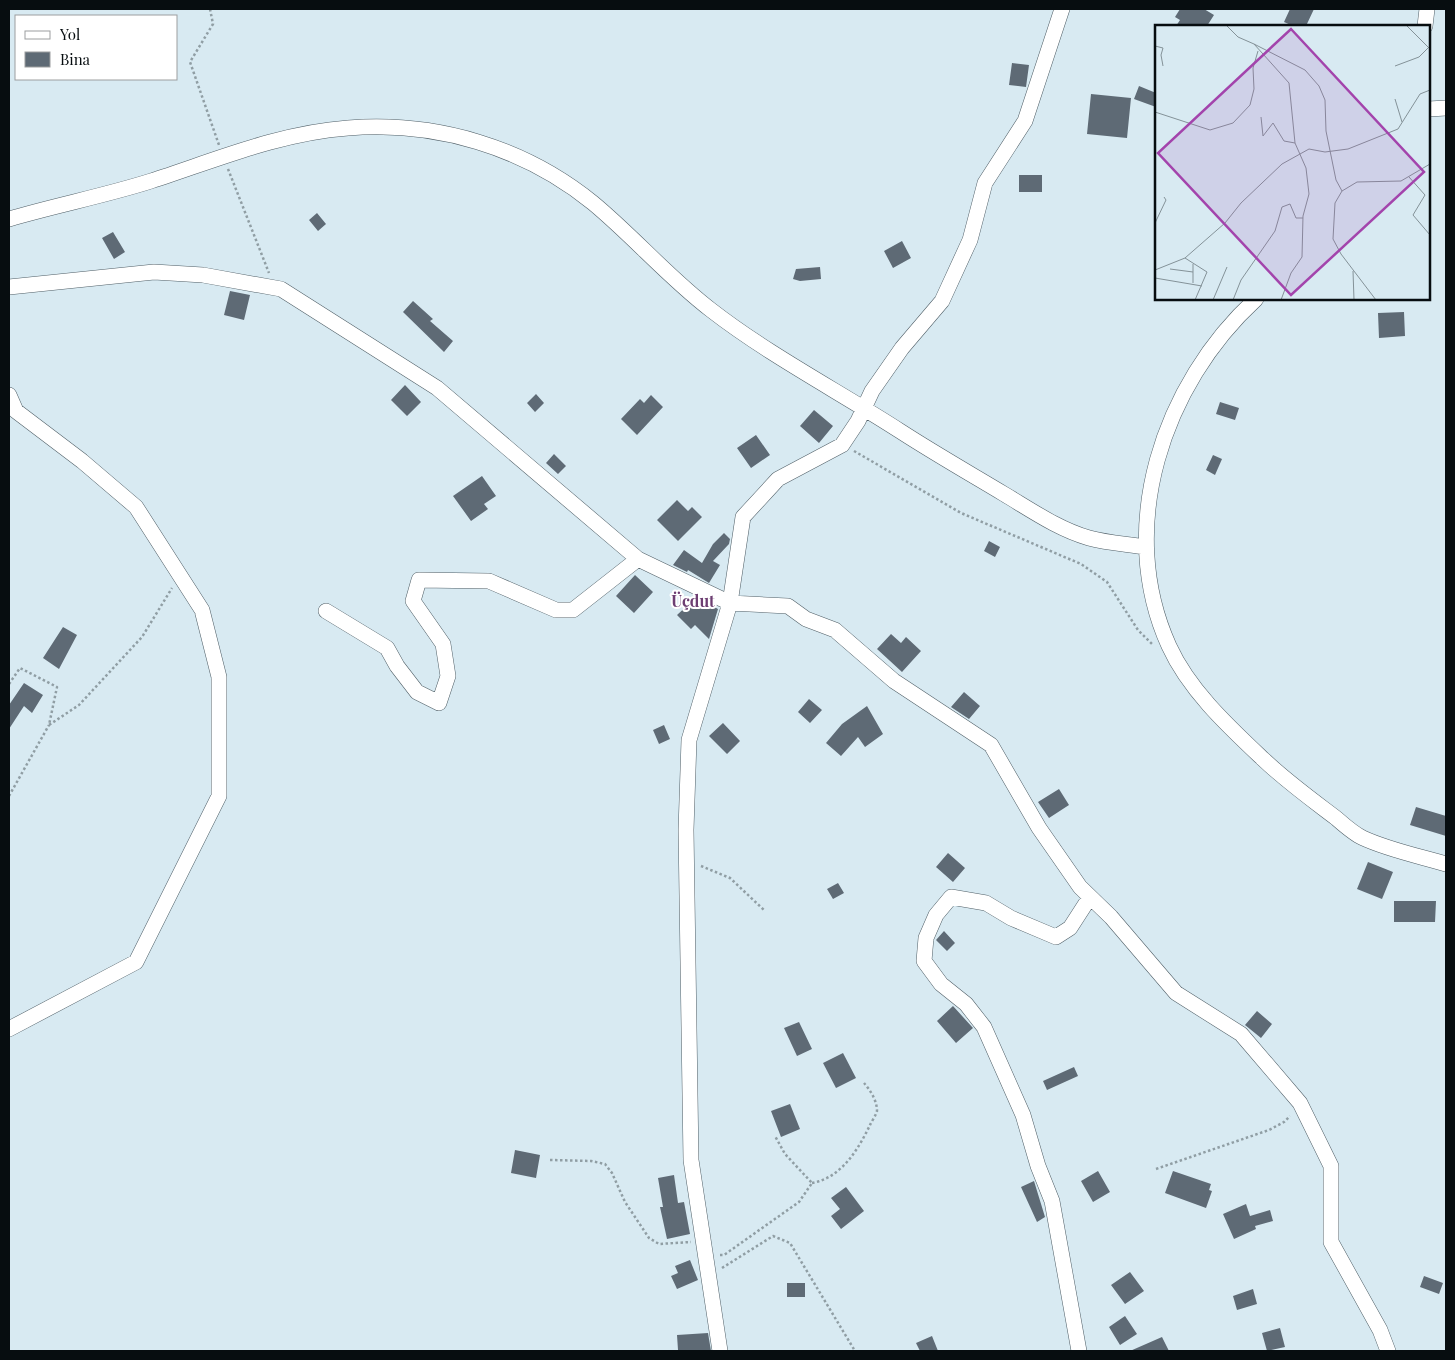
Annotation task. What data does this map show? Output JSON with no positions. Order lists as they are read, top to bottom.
{
  "districts": ["Üçdut"],
  "legend": ["Yol", "Bina"]
}
